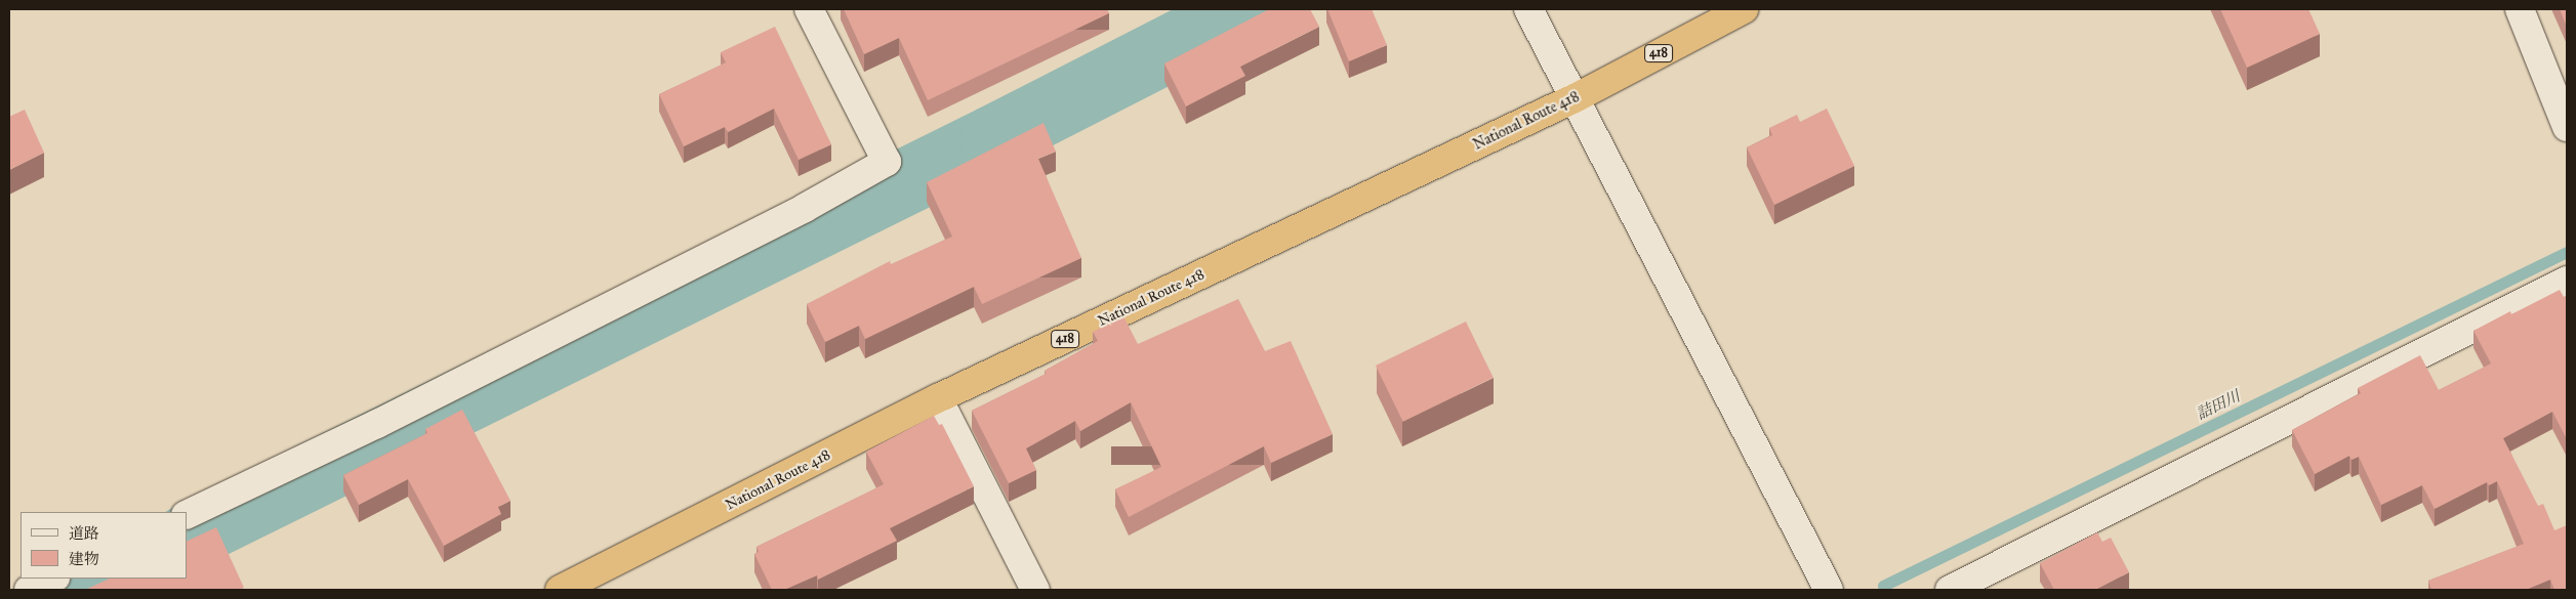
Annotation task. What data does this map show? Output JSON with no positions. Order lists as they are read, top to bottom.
{
  "streets": {
    "highway": ["418", "National Route 418"]
  },
  "water": ["詰田川"],
  "legend": ["道路", "建物"]
}
